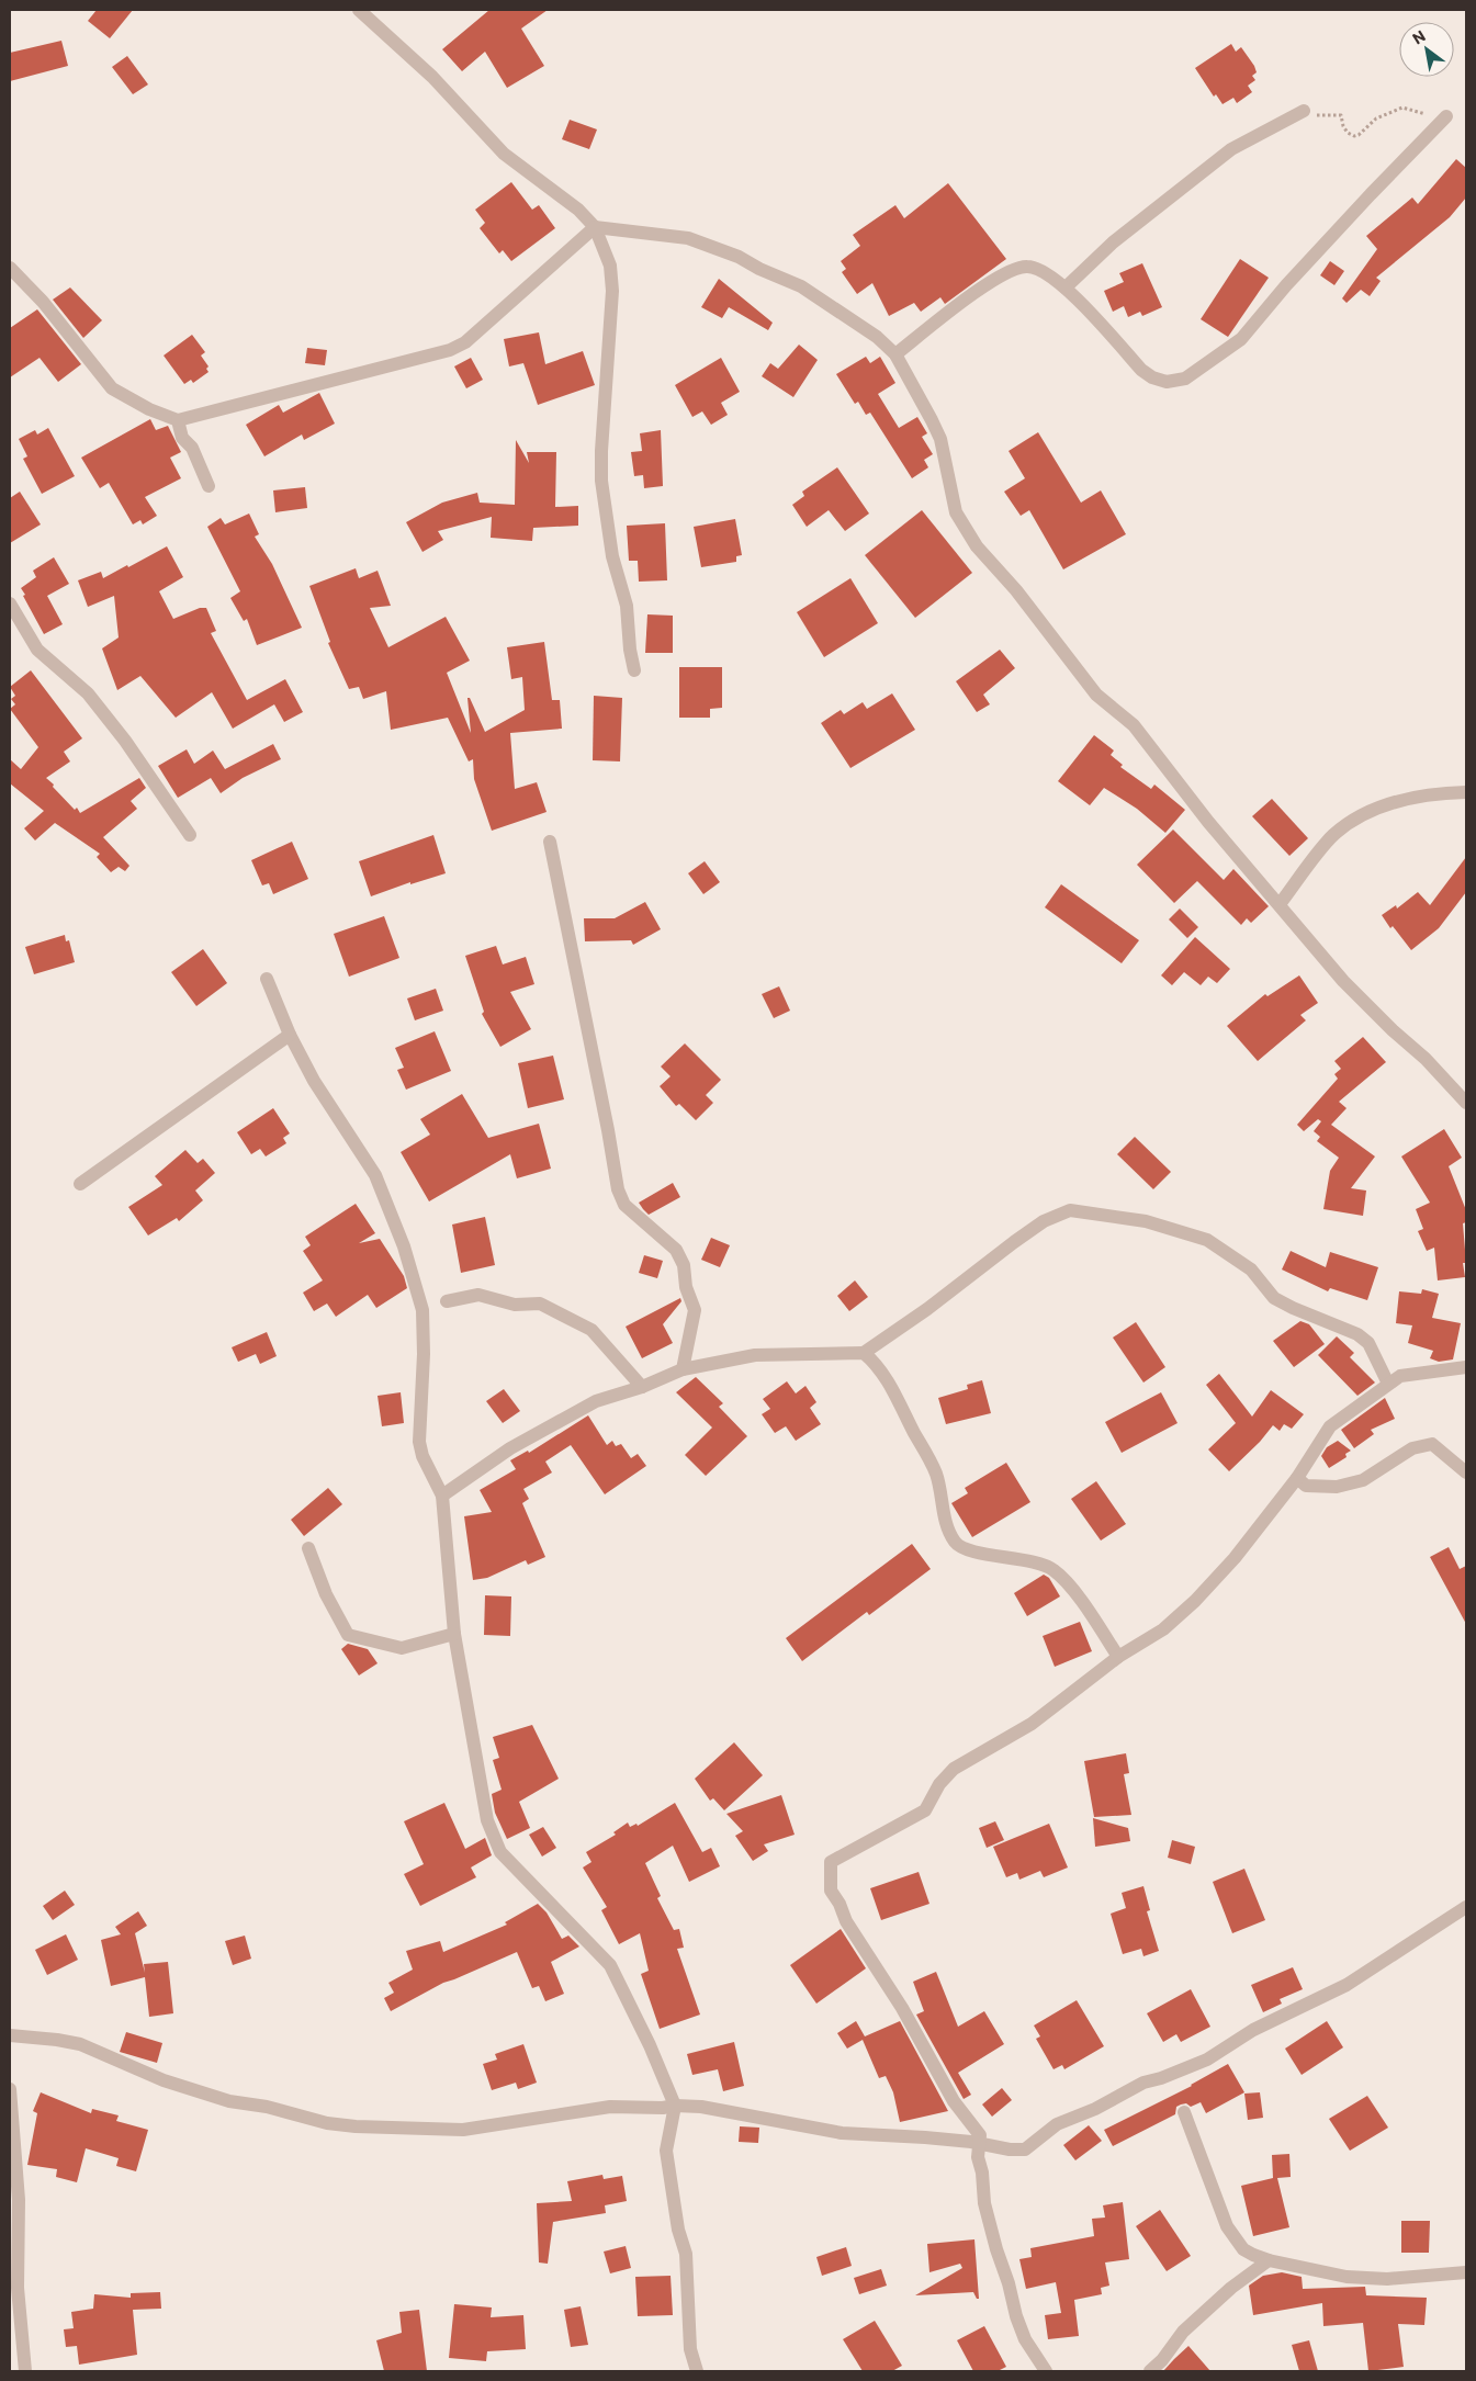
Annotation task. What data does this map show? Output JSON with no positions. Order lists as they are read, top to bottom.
{
  "north": "top left"
}
